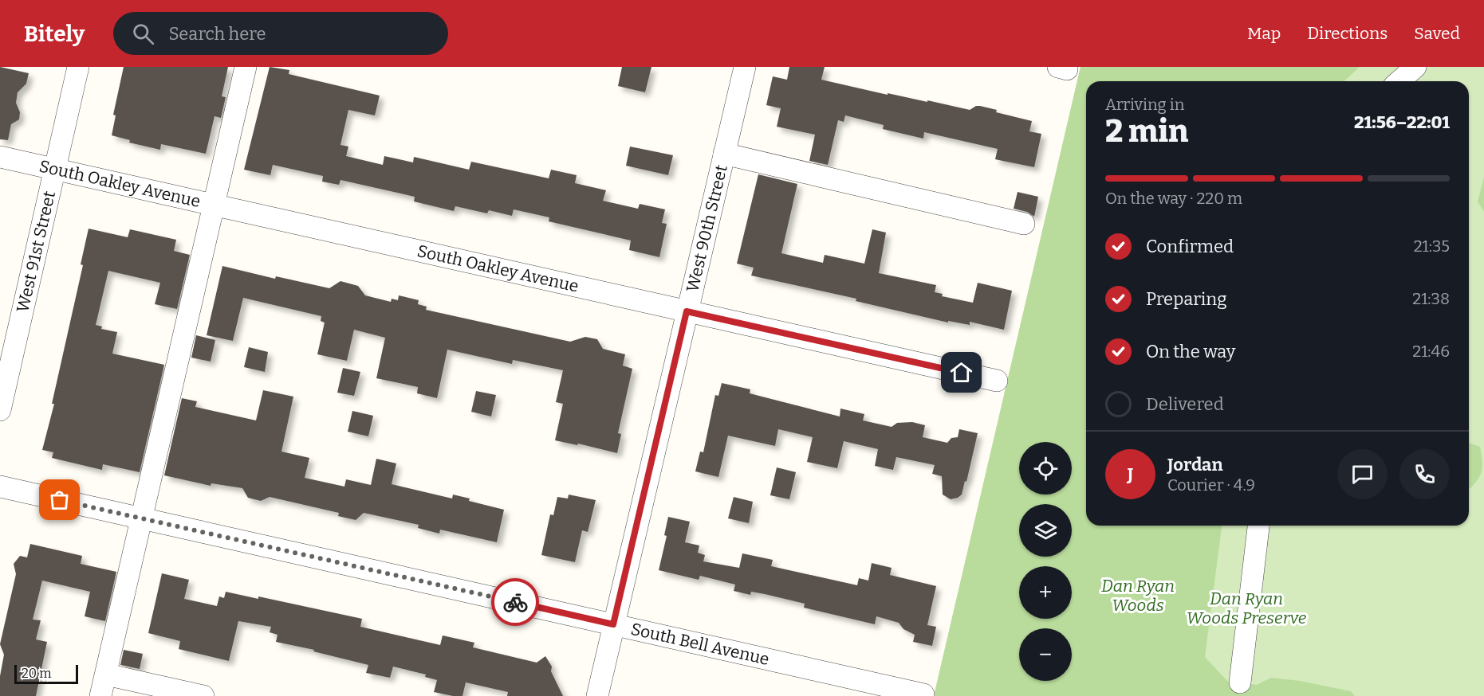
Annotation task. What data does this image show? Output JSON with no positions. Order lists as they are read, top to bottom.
{
  "streets": {
    "street": [
      "South Oakley Avenue",
      "West 90th Street",
      "West 91st Street",
      "South Bell Avenue"
    ]
  },
  "crossings": [
    ["South Oakley Avenue", "West 90th Street"],
    ["South Oakley Avenue", "West 91st Street"],
    ["West 90th Street", "South Bell Avenue"]
  ],
  "parks": ["Dan Ryan Woods", "Dan Ryan Woods Preserve"],
  "scale_bar": "20 m",
  "page": {
    "header": "Bitely",
    "search": "Search here",
    "nav": ["Map", "Directions", "Saved"],
    "heading": ["2 min", "Arriving in", "21:56–22:01"],
    "panel": ["Jordan", "Courier · 4.9"],
    "bar": "On the way · 220 m",
    "list": [
      ["Confirmed", "21:35"],
      ["Preparing", "21:38"],
      ["On the way", "21:46"],
      "Delivered"
    ],
    "map_buttons": ["+", "−"],
    "round": "J",
    "scale": "20 m"
  }
}
